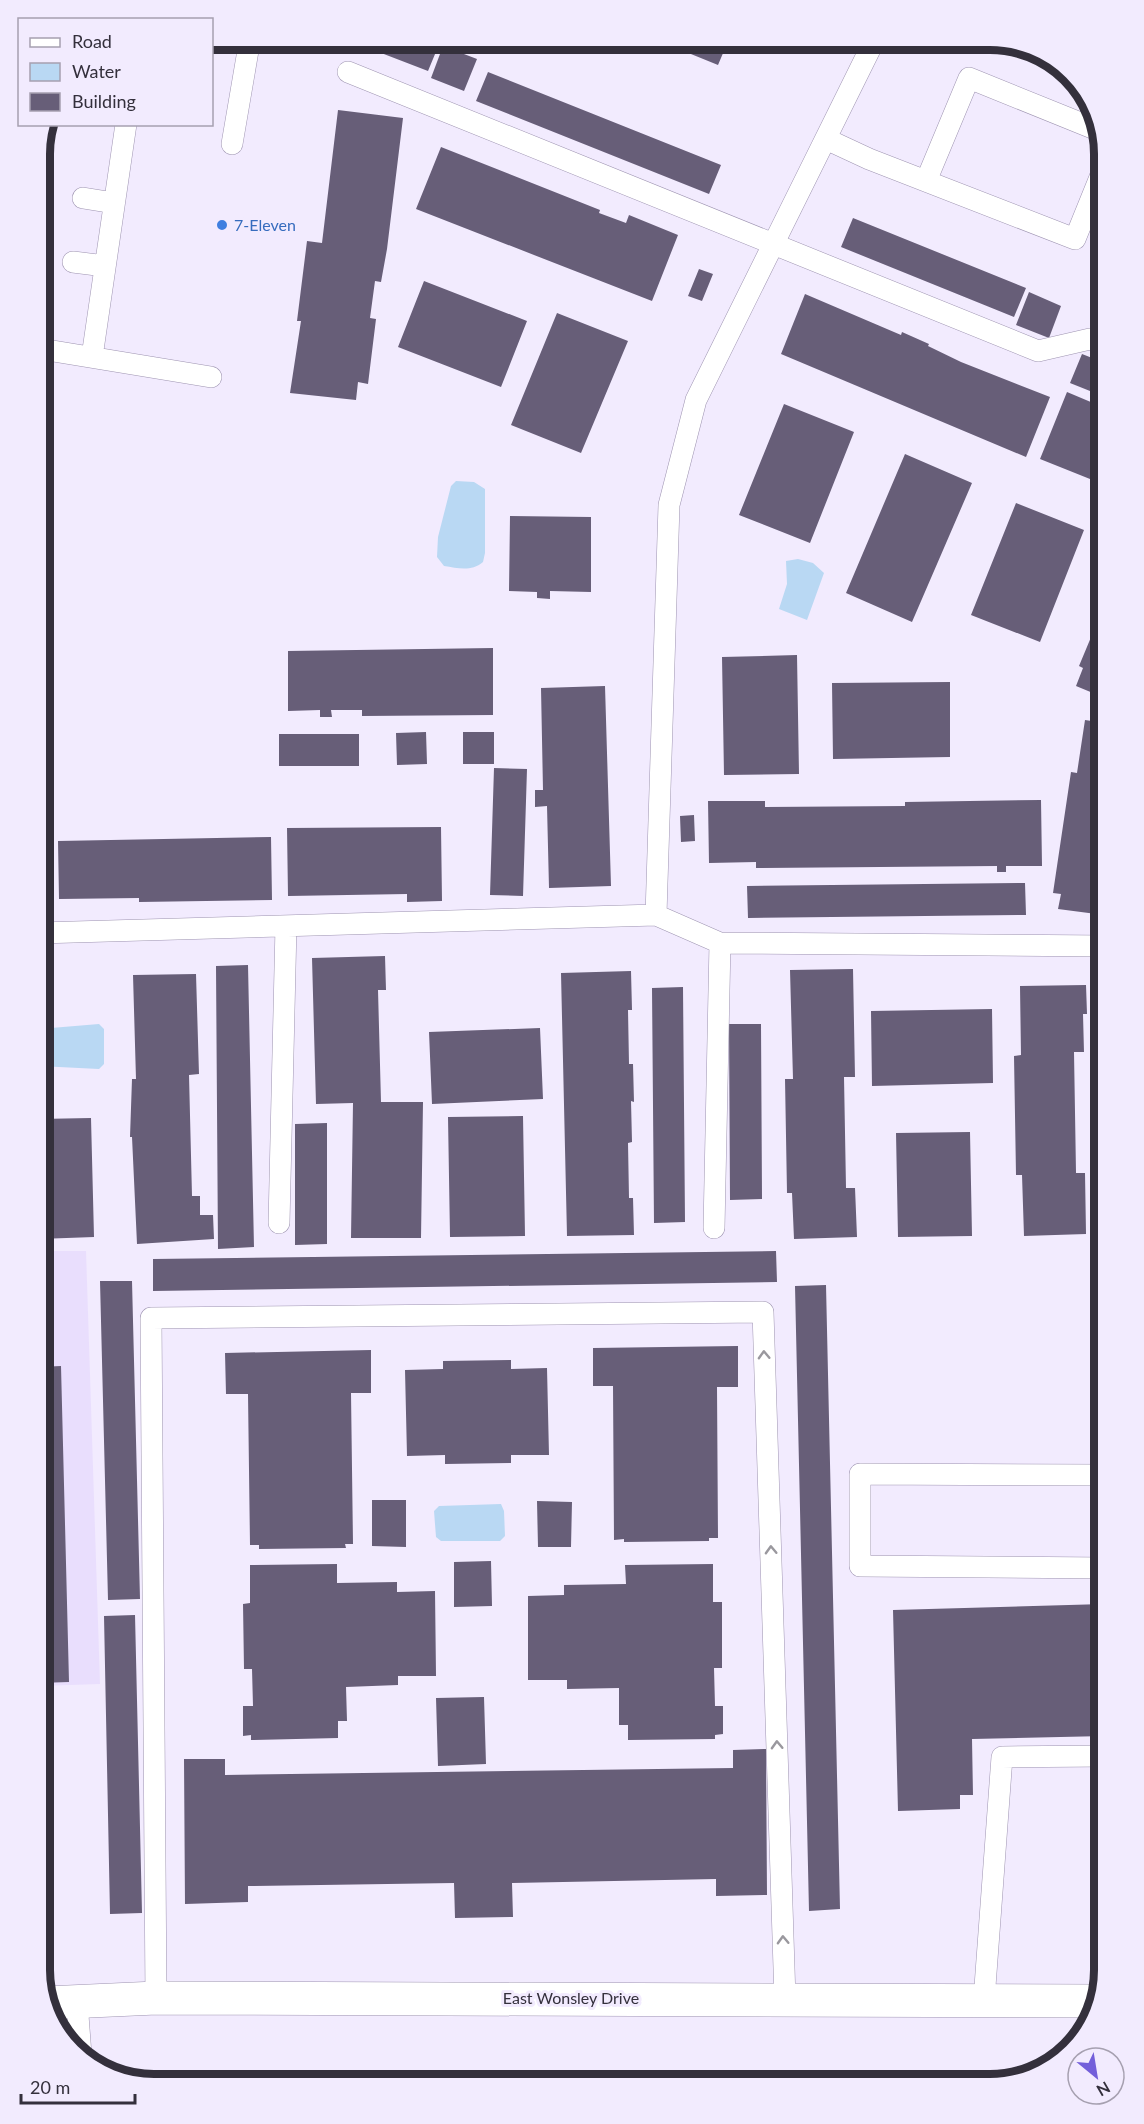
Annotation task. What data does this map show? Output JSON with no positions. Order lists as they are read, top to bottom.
{
  "streets": {
    "street": ["East Wonsley Drive"]
  },
  "places": ["7-Eleven"],
  "legend": ["Road", "Water", "Building"],
  "scale_bar": "20 m",
  "north": "bottom right"
}
